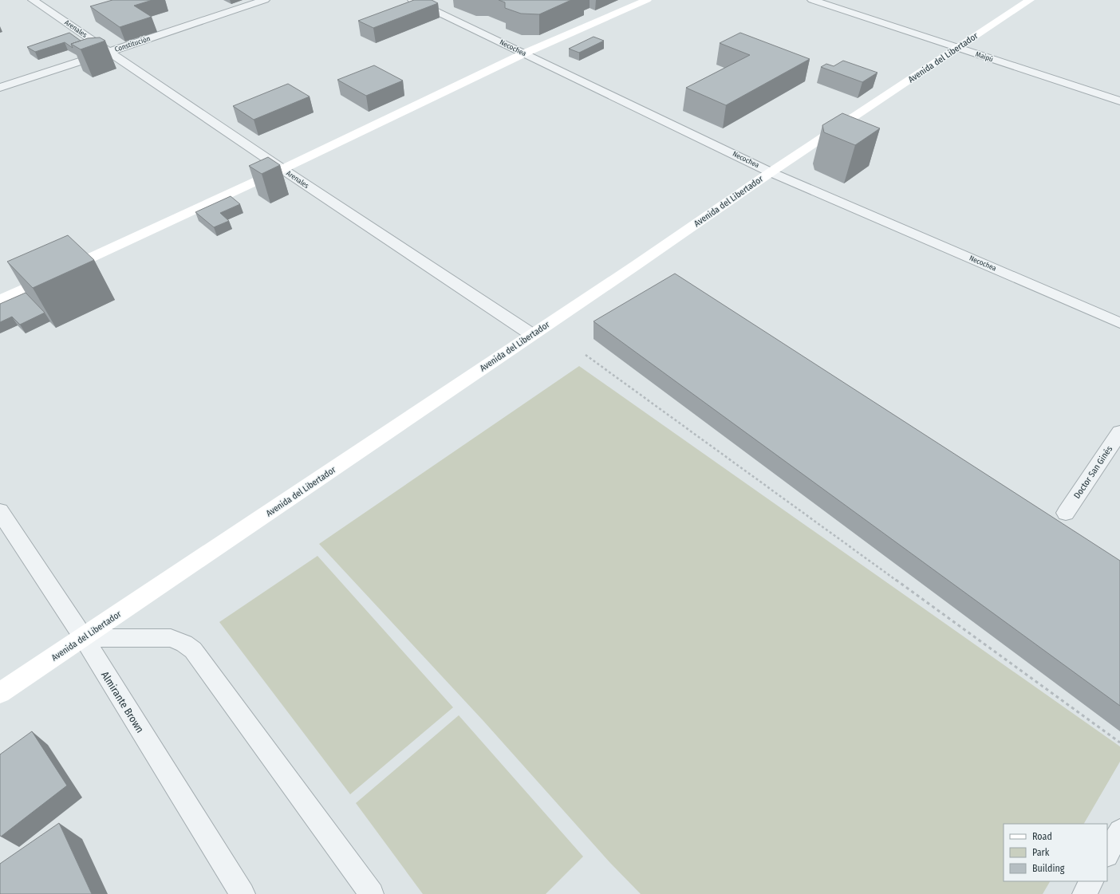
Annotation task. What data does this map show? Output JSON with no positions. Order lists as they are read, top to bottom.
{
  "streets": {
    "main road": ["Avenida del Libertador"],
    "street": [
      "Arenales",
      "Constitución",
      "Necochea",
      "Maipú",
      "Doctor San Ginés",
      "Almirante Brown"
    ]
  },
  "crossings": [
    ["Arenales", "Constitución"],
    ["Arenales", "Avenida del Libertador"],
    ["Necochea", "Avenida del Libertador"],
    ["Maipú", "Avenida del Libertador"],
    ["Avenida del Libertador", "Almirante Brown"]
  ],
  "legend": ["Road", "Park", "Building"]
}
